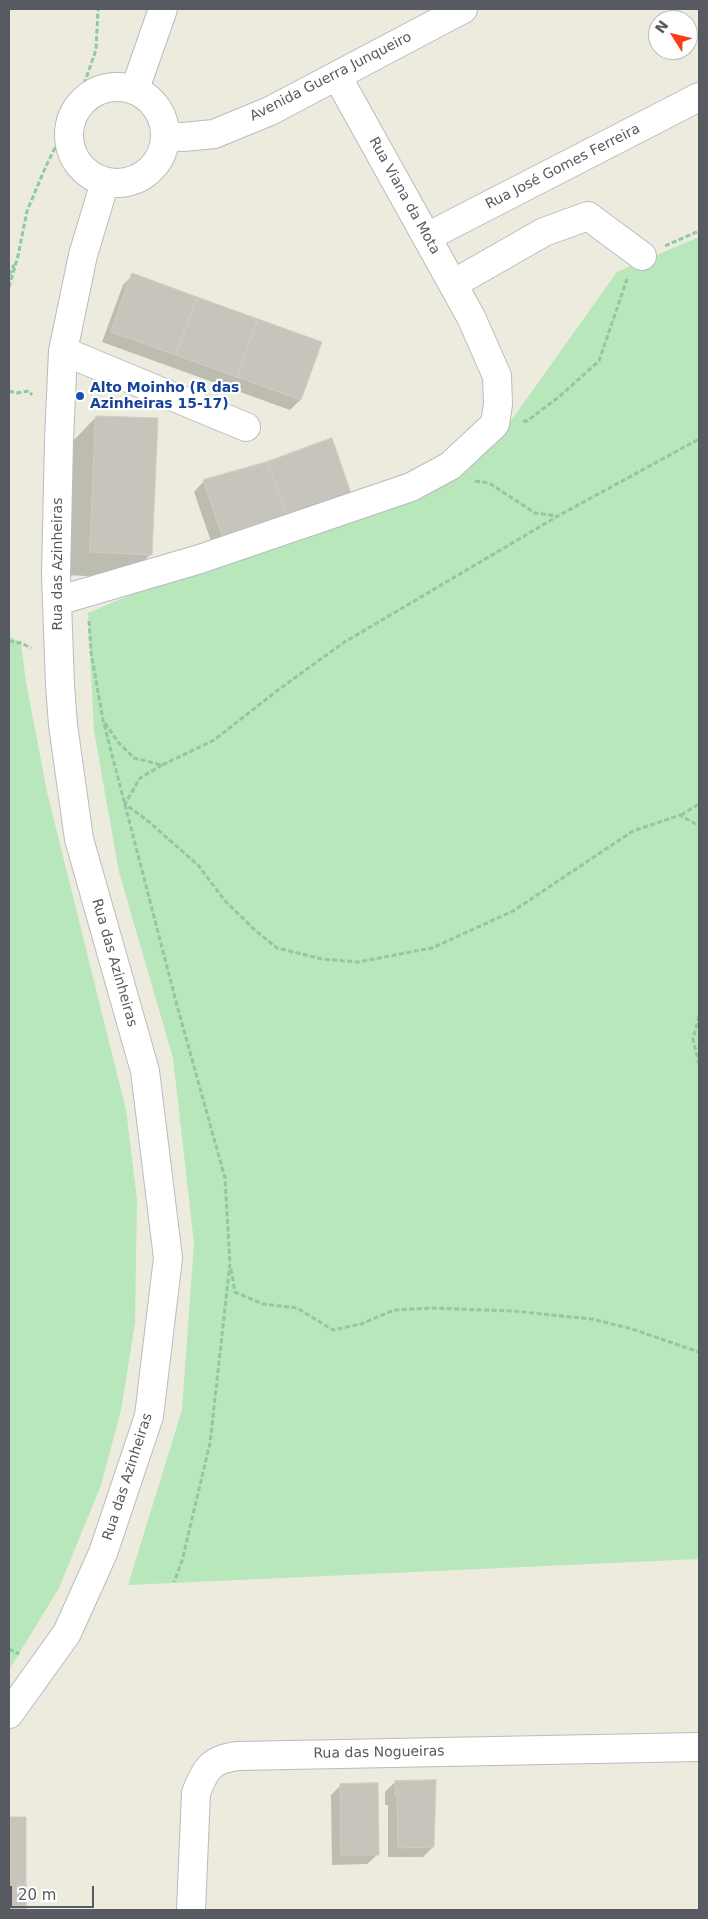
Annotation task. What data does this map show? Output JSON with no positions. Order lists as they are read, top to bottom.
{
  "streets": {
    "street": [
      "Avenida Guerra Junqueiro",
      "Rua José Gomes Ferreira",
      "Rua Viana da Mota",
      "Rua das Azinheiras",
      "Rua das Nogueiras"
    ]
  },
  "crossings": [
    ["Avenida Guerra Junqueiro", "Rua Viana da Mota"],
    ["Avenida Guerra Junqueiro", "Rua das Azinheiras"],
    ["Rua José Gomes Ferreira", "Rua Viana da Mota"]
  ],
  "places": ["Alto Moinho (R das Azinheiras 15-17)"],
  "scale_bar": "20 m",
  "north": "top left"
}
